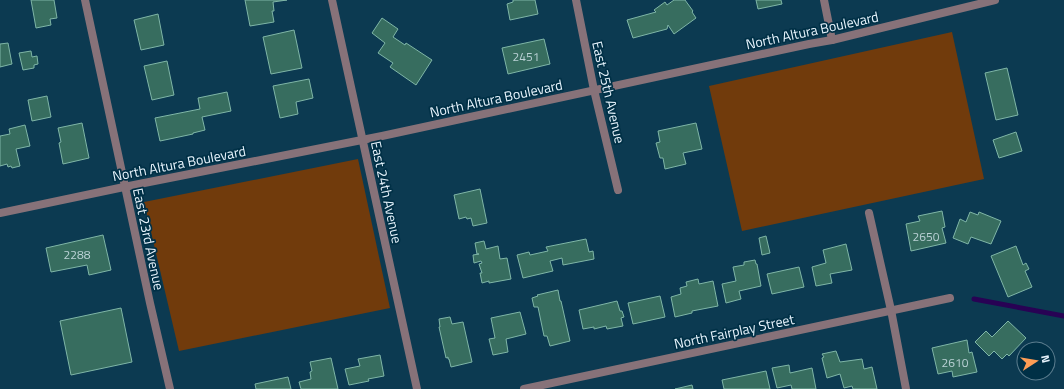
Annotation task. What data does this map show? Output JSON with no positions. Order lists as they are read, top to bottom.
{
  "streets": {
    "street": [
      "North Altura Boulevard",
      "East 25th Avenue",
      "East 24th Avenue",
      "East 23rd Avenue",
      "North Fairplay Street"
    ]
  },
  "crossings": [
    ["North Altura Boulevard", "East 25th Avenue"],
    ["North Altura Boulevard", "East 24th Avenue"],
    ["North Altura Boulevard", "East 23rd Avenue"]
  ],
  "house_numbers": [
    "2451",
    "2650",
    "2288",
    "2610"
  ],
  "north": "right"
}
